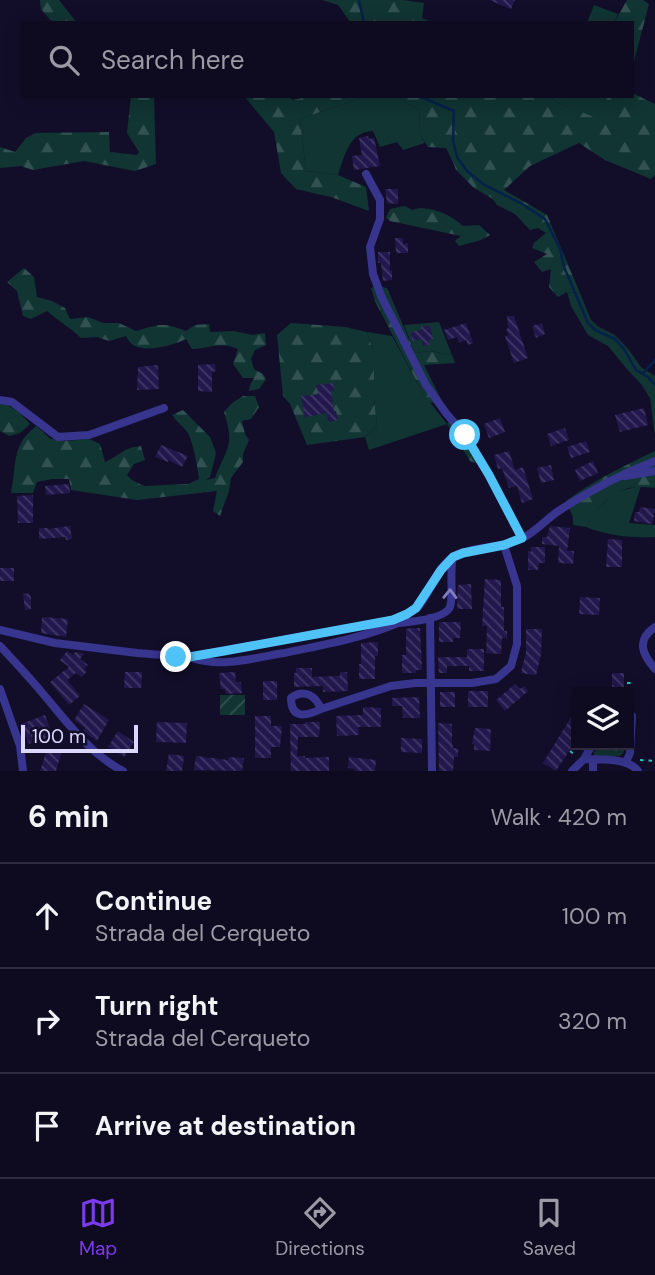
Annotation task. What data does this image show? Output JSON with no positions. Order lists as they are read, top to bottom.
{
  "scale_bar": "100 m",
  "page": {
    "search": "Search here",
    "scale": "100 m",
    "heading": ["6 min", "Walk · 420 m"],
    "list": [
      ["Continue", "Strada del Cerqueto", "100 m"],
      ["Turn right", "Strada del Cerqueto", "320 m"],
      "Arrive at destination"
    ],
    "nav": ["Map", "Directions", "Saved"]
  }
}
